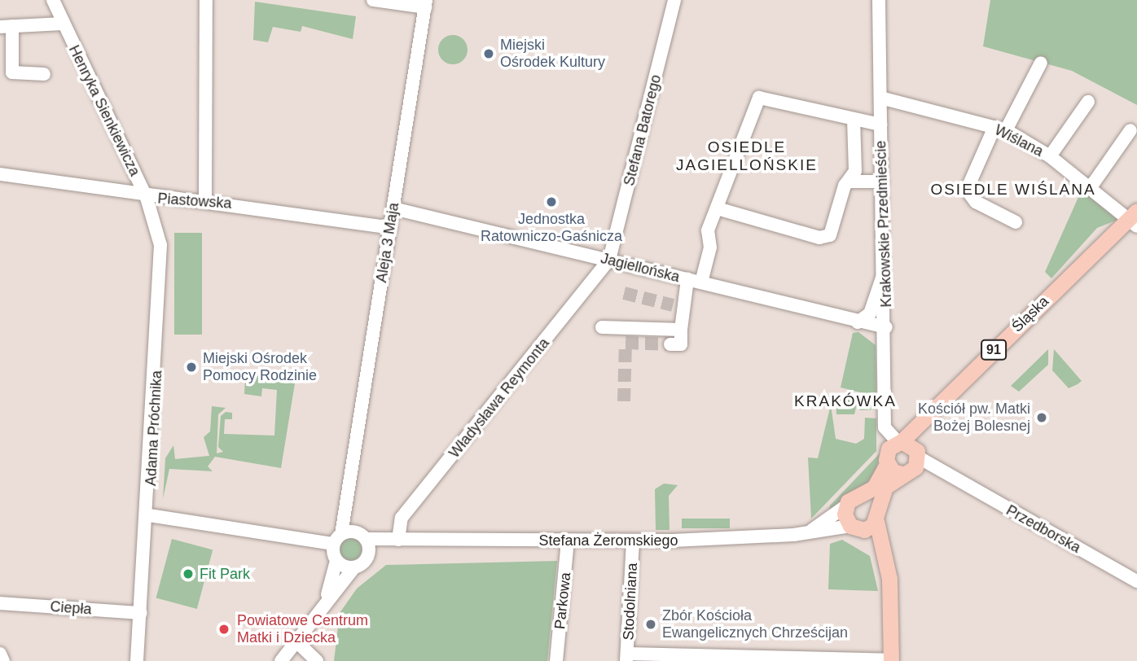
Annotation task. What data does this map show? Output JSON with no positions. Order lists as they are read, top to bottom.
{
  "streets": {
    "main road": ["Śląska", "91"],
    "street": [
      "Henryka Sienkiewicza",
      "Stefana Batorego",
      "Wiślana",
      "Piastowska",
      "Krakowskie Przedmieście",
      "Aleja 3 Maja",
      "Jagiellońska",
      "Władysława Reymonta",
      "Adama Próchnika",
      "Przedborska",
      "Stefana Żeromskiego",
      "Parkowa",
      "Stodolniana",
      "Ciepła"
    ]
  },
  "crossings": [
    ["Henryka Sienkiewicza", "Piastowska"],
    ["Henryka Sienkiewicza", "Adama Próchnika"],
    ["Stefana Batorego", "Jagiellońska"],
    ["Stefana Batorego", "Władysława Reymonta"],
    ["Wiślana", "Krakowskie Przedmieście"],
    ["Wiślana", "Śląska"],
    ["Piastowska", "Aleja 3 Maja"],
    ["Piastowska", "Adama Próchnika"],
    ["Krakowskie Przedmieście", "Jagiellońska"],
    ["Krakowskie Przedmieście", "Śląska"],
    ["Krakowskie Przedmieście", "91"],
    ["Aleja 3 Maja", "Jagiellońska"],
    ["Aleja 3 Maja", "Stefana Żeromskiego"],
    ["Jagiellońska", "Władysława Reymonta"],
    ["Śląska", "91"],
    ["Śląska", "Przedborska"],
    ["91", "Przedborska"],
    ["Władysława Reymonta", "Stefana Żeromskiego"],
    ["Adama Próchnika", "Ciepła"],
    ["Stefana Żeromskiego", "Parkowa"],
    ["Stefana Żeromskiego", "Stodolniana"]
  ],
  "districts": ["OSIEDLE JAGIELLOŃSKIE", "OSIEDLE WIŚLANA", "KRAKÓWKA"],
  "places": [
    "Miejski Ośrodek Kultury",
    "Jednostka Ratowniczo-Gaśnicza",
    "Miejski Ośrodek Pomocy Rodzinie",
    "Kościół pw. Matki Bożej Bolesnej",
    "Fit Park",
    "Zbór Kościoła Ewangelicznych Chrześcijan",
    "Powiatowe Centrum Matki i Dziecka"
  ]
}
